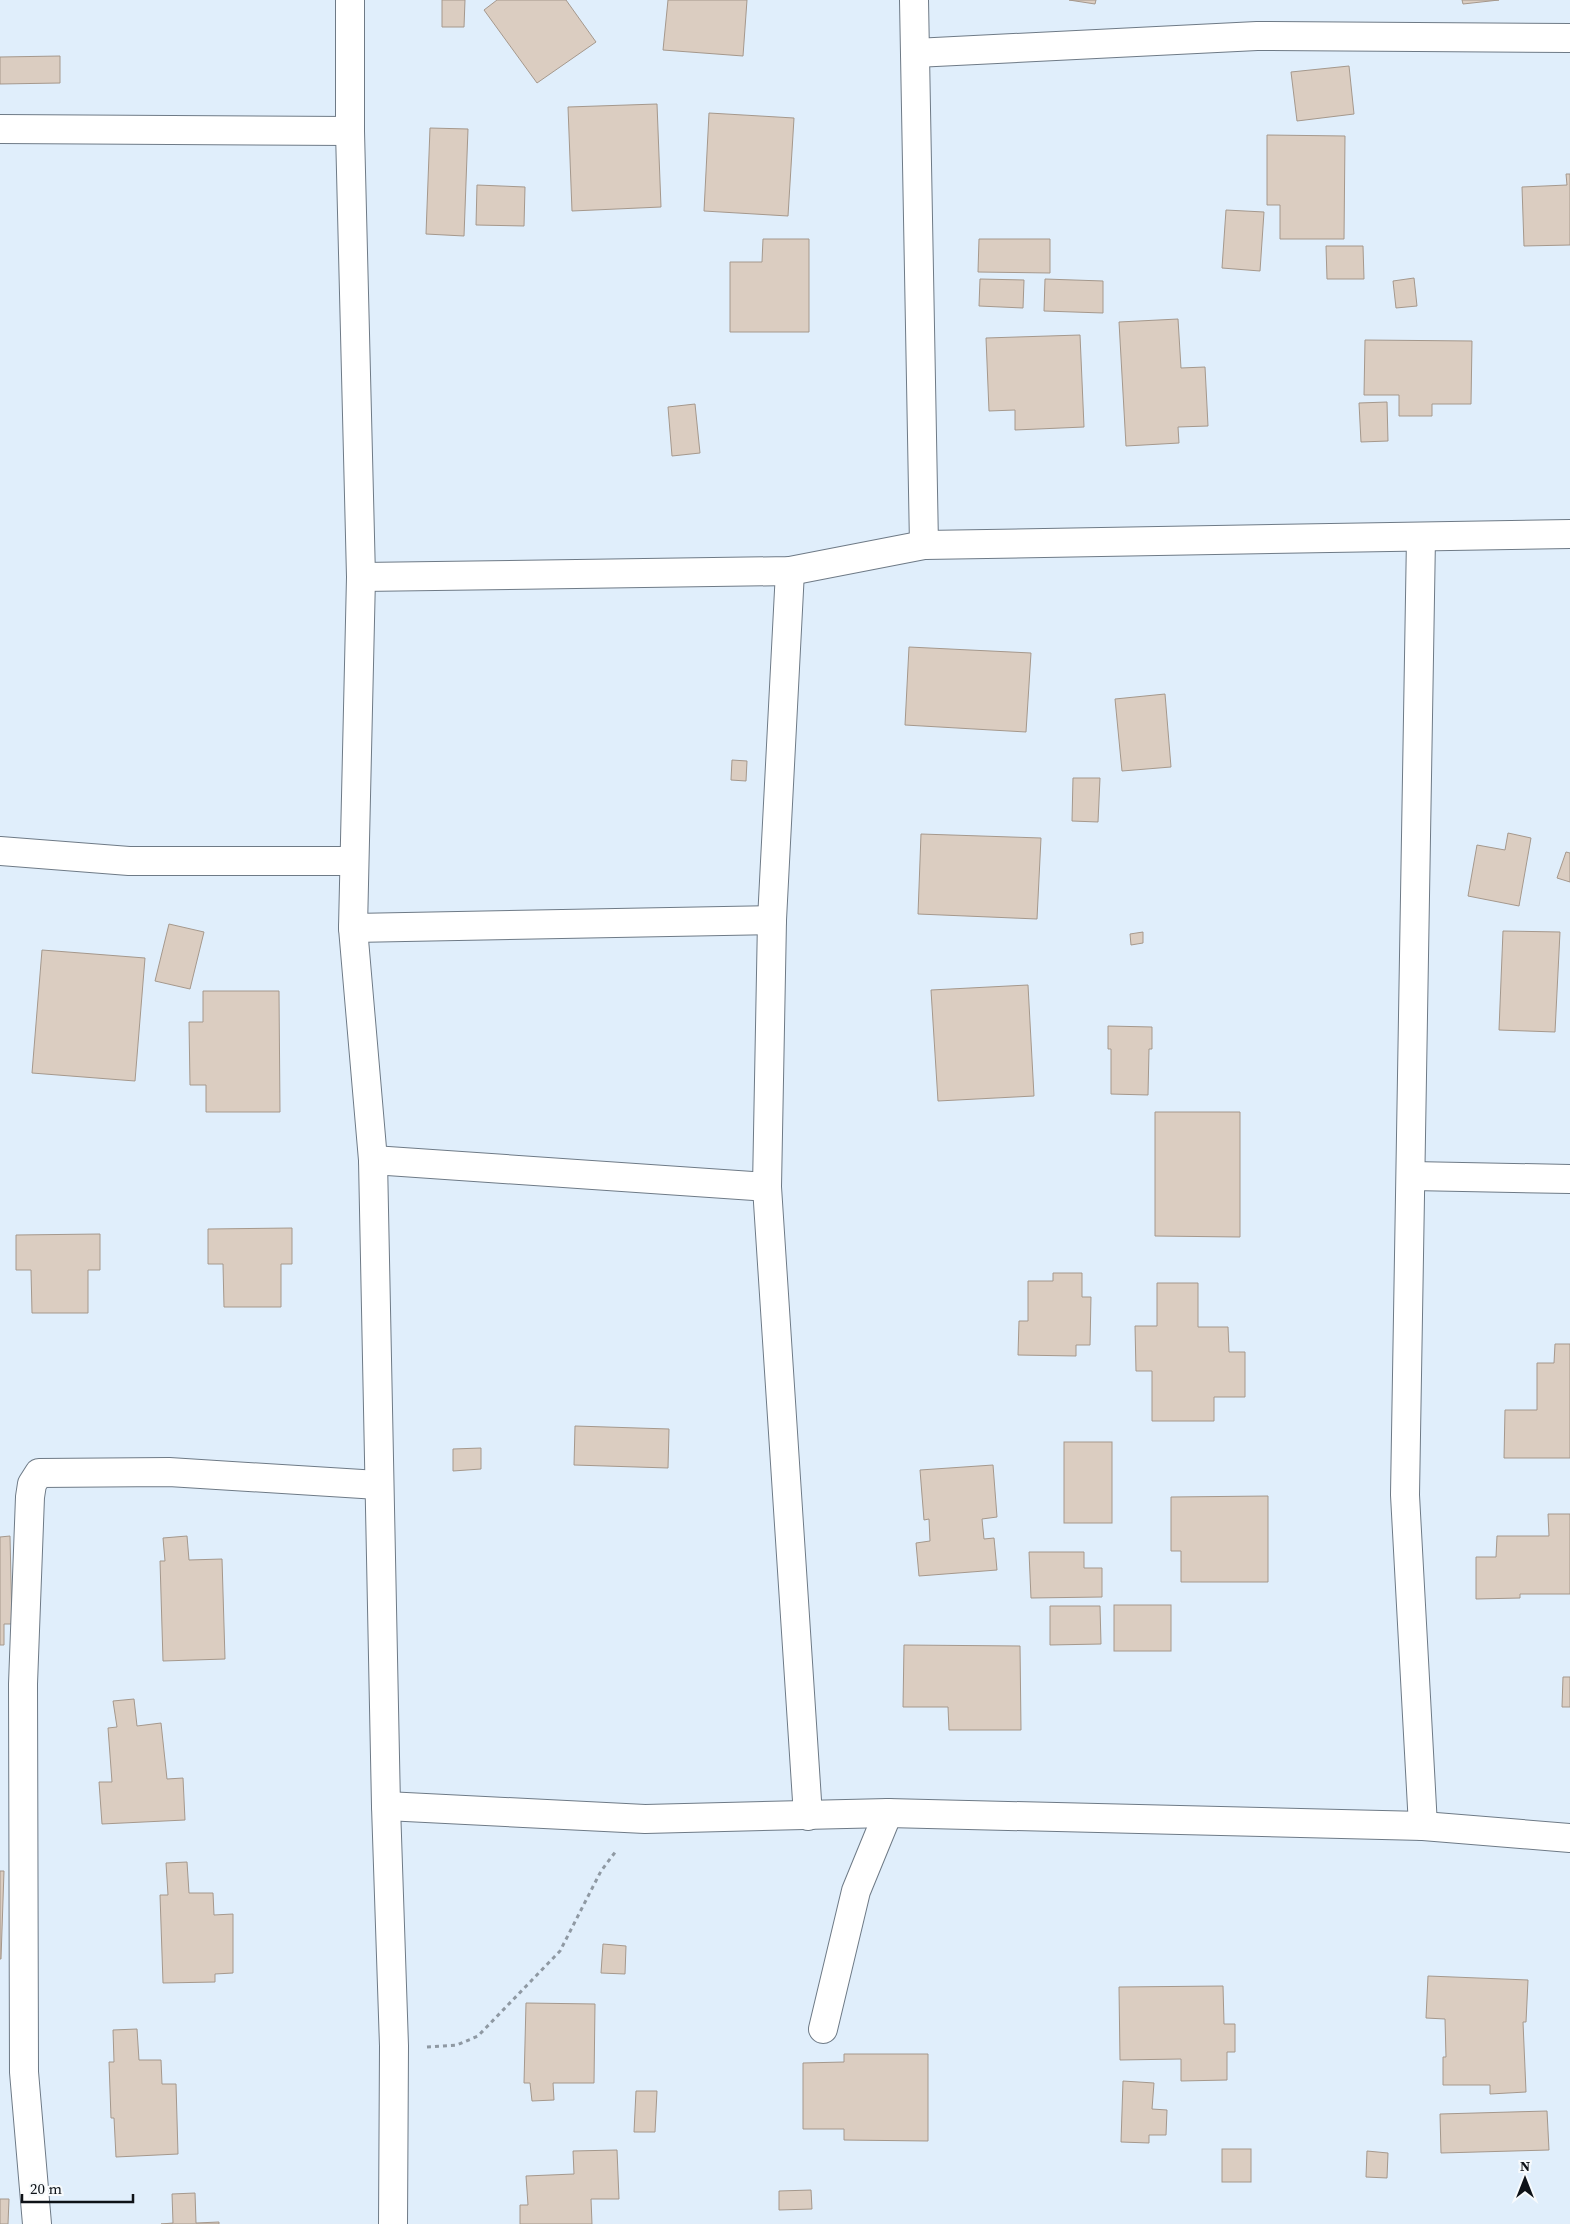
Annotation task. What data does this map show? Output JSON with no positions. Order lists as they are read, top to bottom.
{
  "scale_bar": "20 m",
  "north": "top"
}
